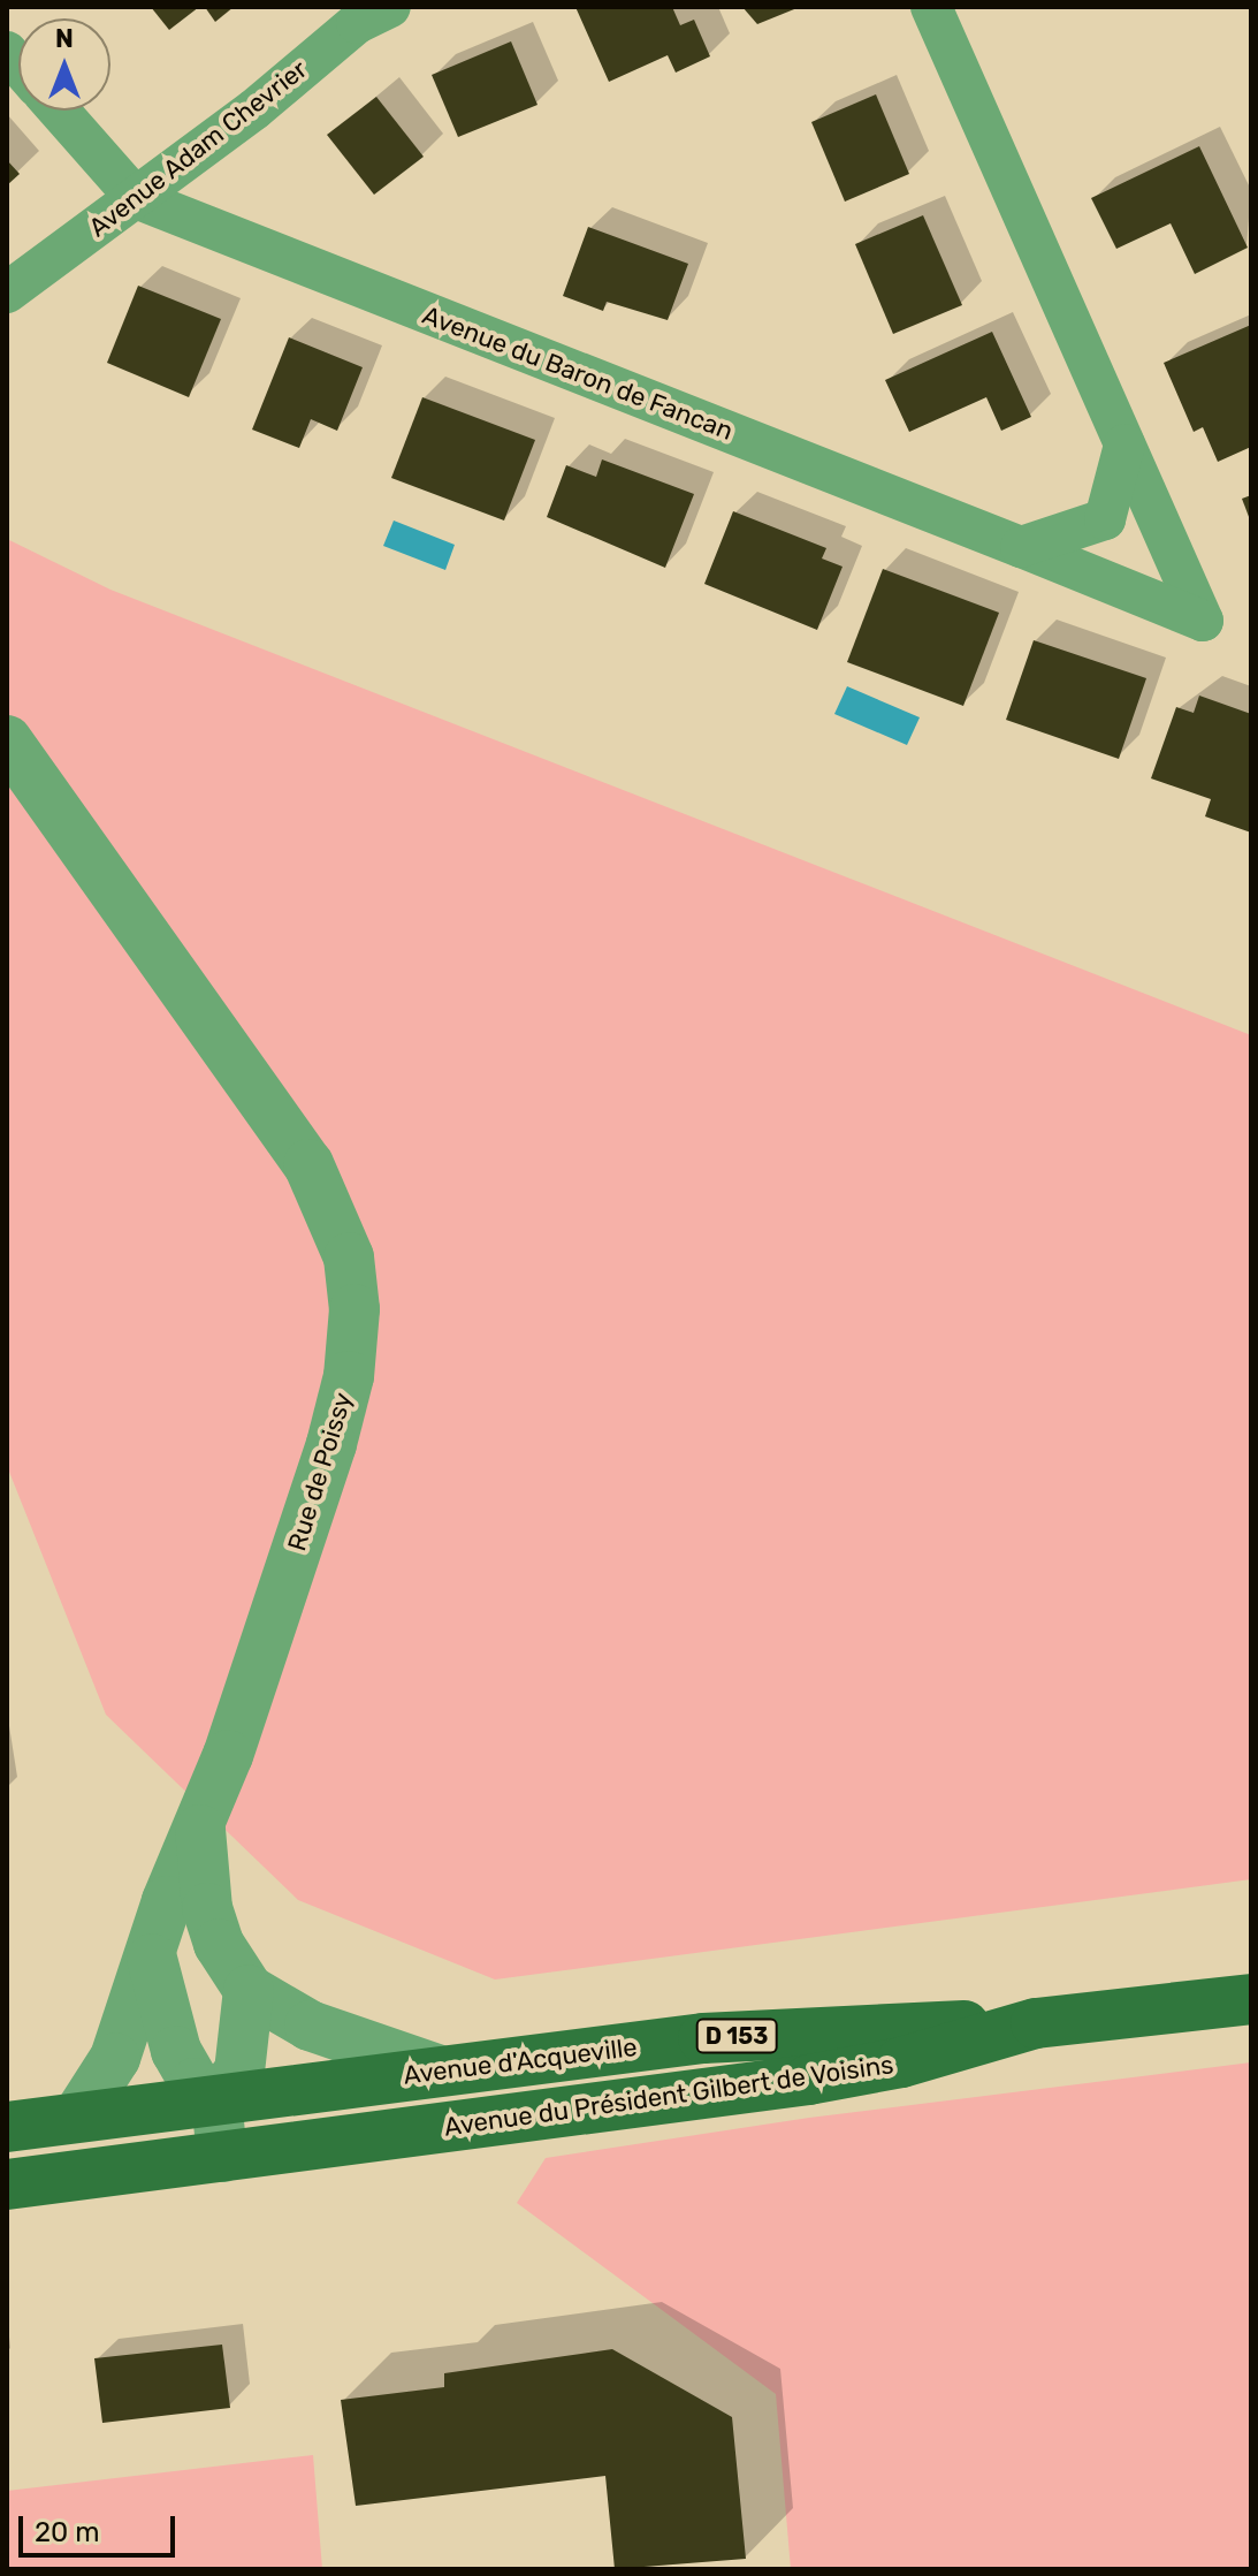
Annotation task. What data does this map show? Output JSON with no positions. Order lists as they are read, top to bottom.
{
  "streets": {
    "main road": ["D 153", "Avenue d'Acqueville", "Avenue du Président Gilbert de Voisins"],
    "street": ["Avenue Adam Chevrier", "Avenue du Baron de Fancan", "Rue de Poissy"]
  },
  "crossings": [
    ["Avenue Adam Chevrier", "Avenue du Baron de Fancan"],
    ["Rue de Poissy", "Avenue d'Acqueville"],
    ["D 153", "Avenue du Président Gilbert de Voisins"],
    ["Avenue d'Acqueville", "Avenue du Président Gilbert de Voisins"]
  ],
  "scale_bar": "20 m",
  "north": "top"
}
